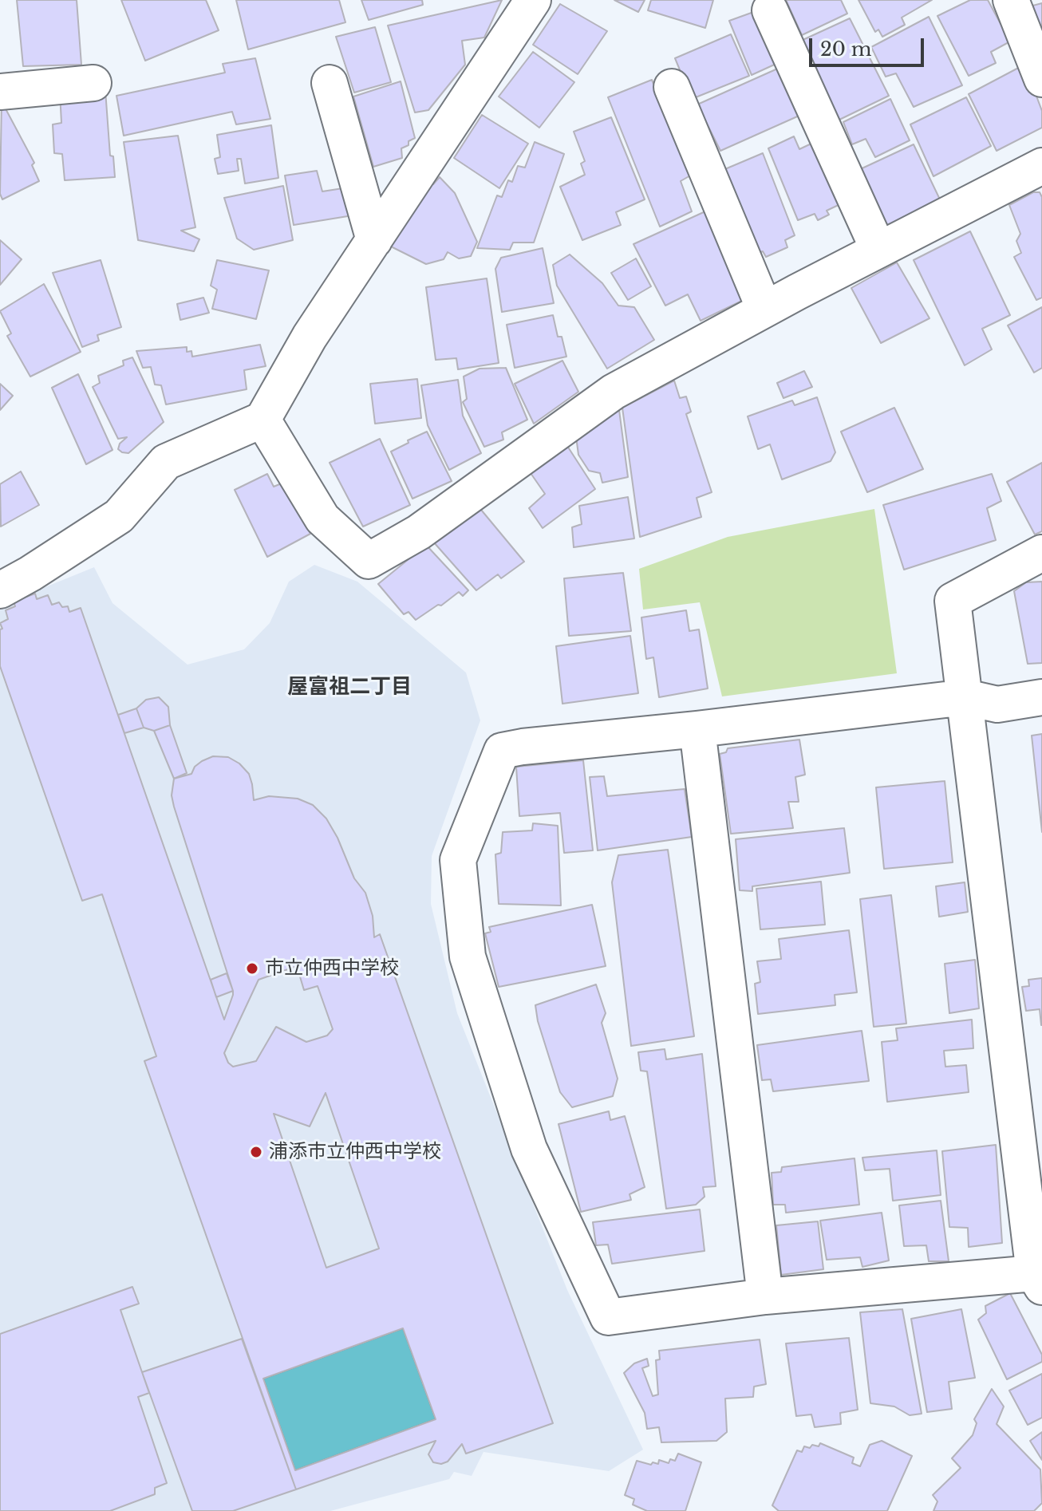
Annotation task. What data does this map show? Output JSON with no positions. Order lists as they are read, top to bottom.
{
  "districts": ["屋富祖二丁目"],
  "places": ["市立仲西中学校", "浦添市立仲西中学校"],
  "scale_bar": "20 m"
}
